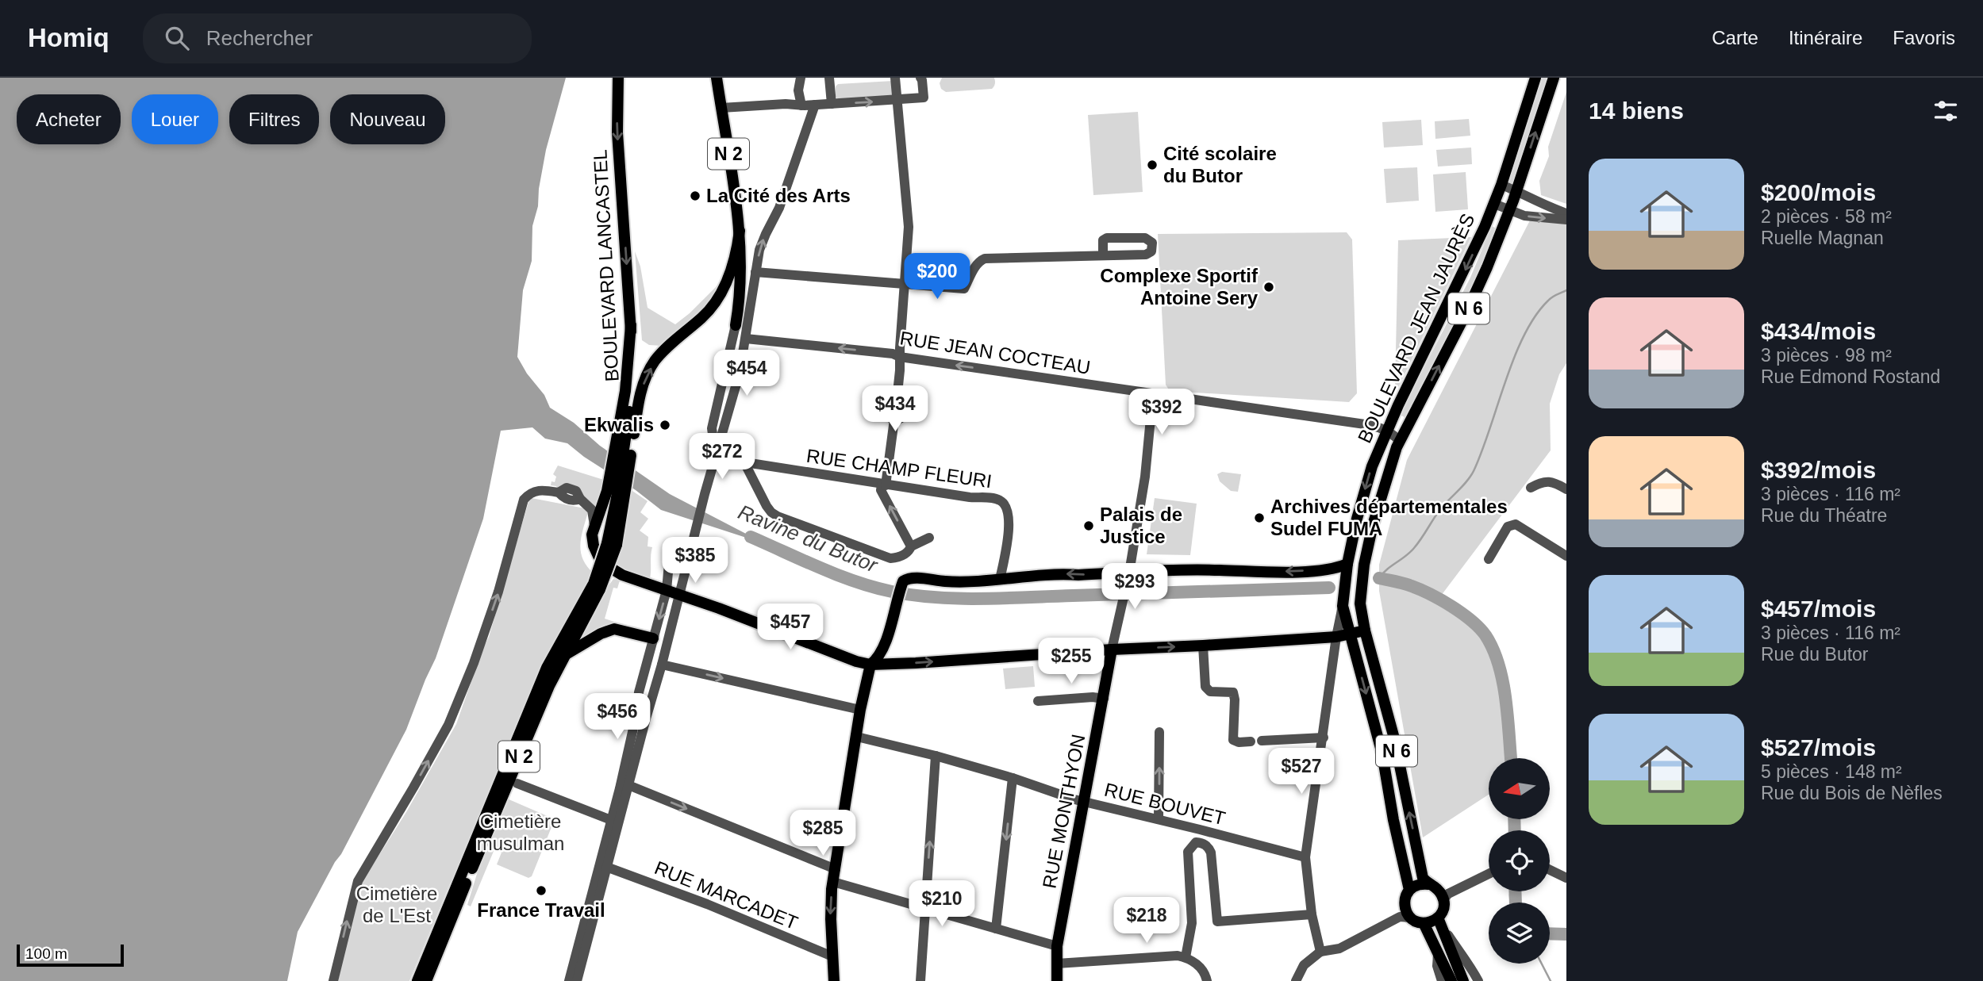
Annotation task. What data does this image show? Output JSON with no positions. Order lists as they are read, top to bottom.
{
  "streets": {
    "main road": [
      "N 2",
      "BOULEVARD LANCASTEL",
      "N 6",
      "BOULEVARD JEAN JAURÈS",
      "RUE MONTHYON"
    ],
    "street": [
      "RUE JEAN COCTEAU",
      "RUE CHAMP FLEURI",
      "RUE BOUVET",
      "RUE MARCADET"
    ]
  },
  "crossings": [
    ["N 2", "BOULEVARD LANCASTEL"],
    ["BOULEVARD JEAN JAURÈS", "RUE JEAN COCTEAU"],
    ["RUE BOUVET", "RUE MONTHYON"]
  ],
  "water": ["Ravine du Butor"],
  "parks": ["Cimetière musulman", "Cimetière de L'Est"],
  "places": [
    "Cité scolaire du Butor",
    "La Cité des Arts",
    "Complexe Sportif Antoine Sery",
    "Ekwalis",
    "Archives départementales Sudel FUMA",
    "Palais de Justice",
    "France Travail"
  ],
  "scale_bar": "100 m",
  "north": "left",
  "page": {
    "header": "Homiq",
    "search": "Rechercher",
    "nav": ["Carte", "Itinéraire", "Favoris"],
    "heading": "14 biens",
    "chip": [
      "Acheter",
      "Louer",
      "Filtres",
      "Nouveau"
    ],
    "list": [
      {
        "name": "$200/mois",
        "note": "2 pièces · 58 m² · Ruelle Magnan"
      },
      {
        "name": "$434/mois",
        "note": "3 pièces · 98 m² · Rue Edmond Rostand"
      },
      {
        "name": "$392/mois",
        "note": "3 pièces · 116 m² · Rue du Théatre"
      },
      {
        "name": "$457/mois",
        "note": "3 pièces · 116 m² · Rue du Butor"
      },
      {
        "name": "$527/mois",
        "note": "5 pièces · 148 m² · Rue du Bois de Nèfles"
      }
    ],
    "price": [
      "$200",
      "$454",
      "$434",
      "$392",
      "$272",
      "$385",
      "$293",
      "$457",
      "$255",
      "$456",
      "$527",
      "$285",
      "$210",
      "$218"
    ],
    "scale": "100 m"
  }
}
